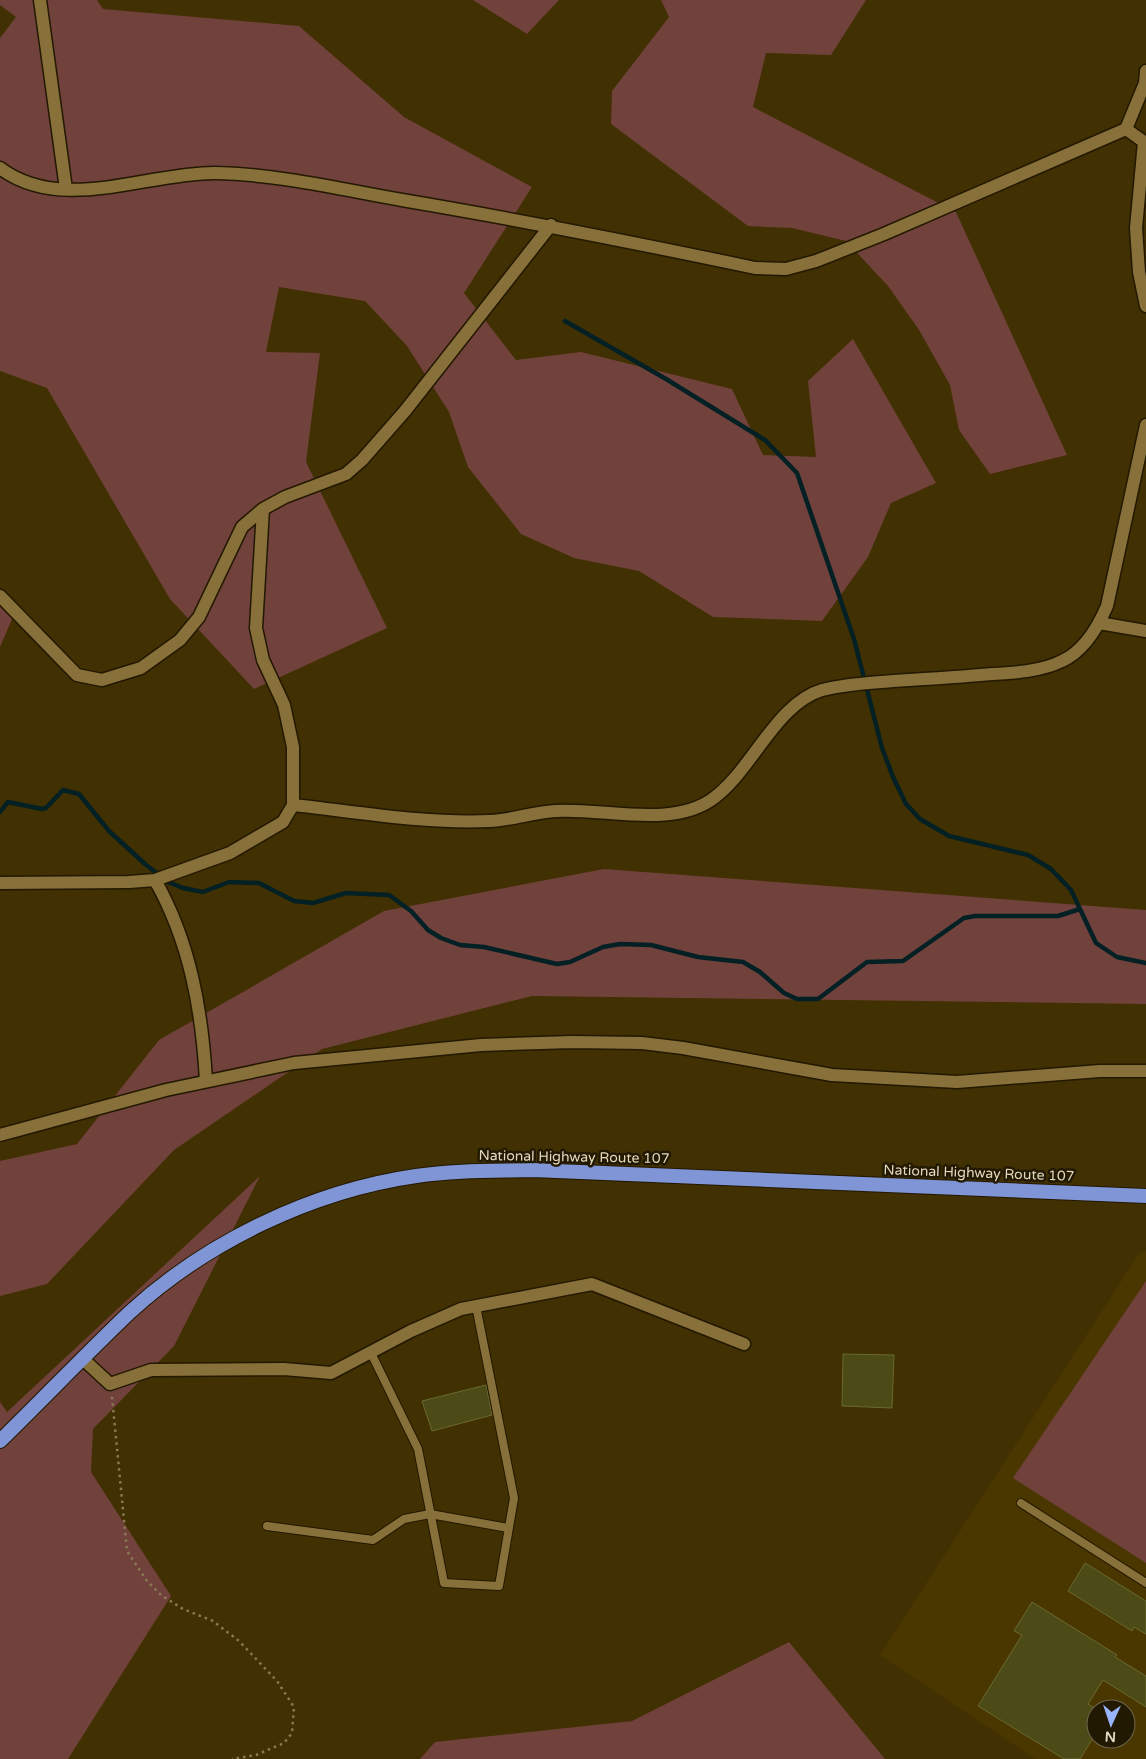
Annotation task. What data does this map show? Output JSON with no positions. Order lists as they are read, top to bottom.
{
  "streets": {
    "highway": ["National Highway Route 107"]
  },
  "north": "bottom"
}
